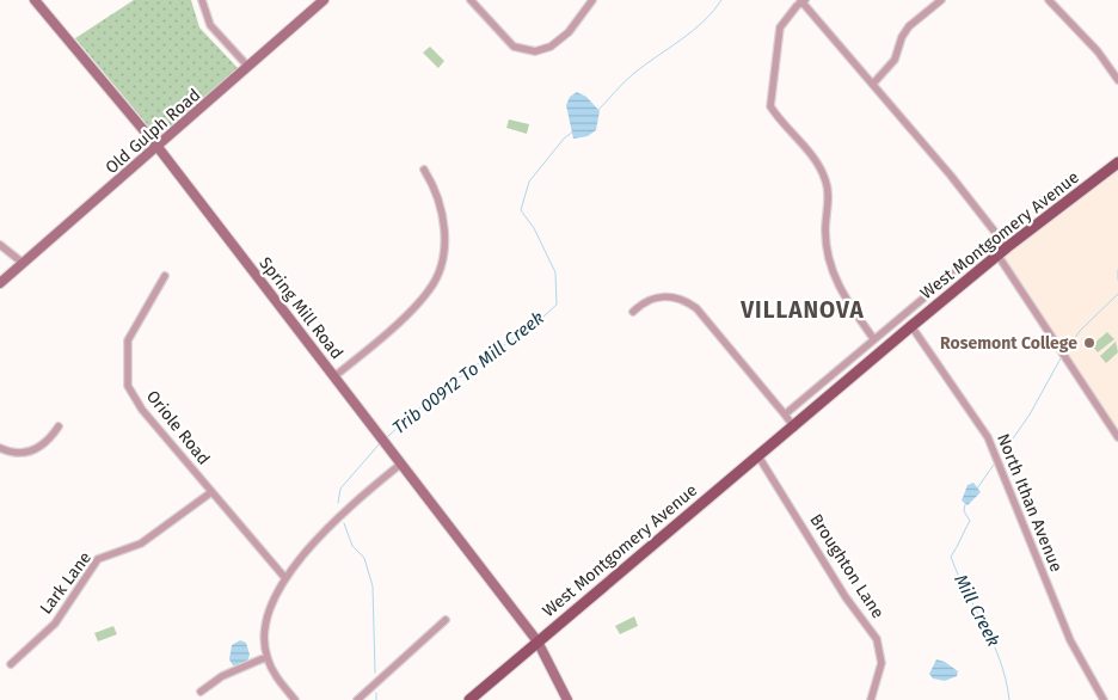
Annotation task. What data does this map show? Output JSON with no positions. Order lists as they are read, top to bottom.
{
  "streets": {
    "main road": ["Old Gulph Road", "West Montgomery Avenue", "Spring Mill Road"],
    "street": [
      "Oriole Road",
      "North Ithan Avenue",
      "Broughton Lane",
      "Lark Lane"
    ]
  },
  "crossings": [
    ["Old Gulph Road", "Spring Mill Road"],
    ["West Montgomery Avenue", "Spring Mill Road"],
    ["West Montgomery Avenue", "North Ithan Avenue"],
    ["West Montgomery Avenue", "Broughton Lane"],
    ["Oriole Road", "Lark Lane"]
  ],
  "districts": ["VILLANOVA"],
  "water": ["Trib 00912 To Mill Creek", "Mill Creek"],
  "places": ["Rosemont College"]
}
